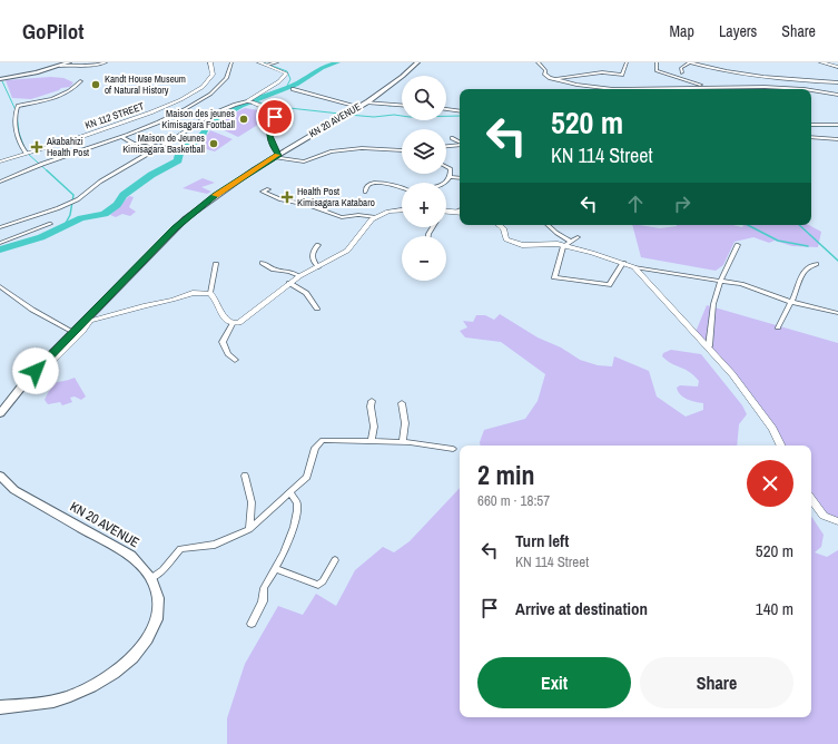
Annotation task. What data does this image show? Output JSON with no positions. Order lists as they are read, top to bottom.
{
  "streets": {
    "main road": ["KN 20 AVENUE"],
    "street": ["KN 112 STREET"]
  },
  "places": {
    "other": ["Kandt House Museum of Natural History", "Maison des jeunes Kimisagara Football", "Maison de Jeunes Kimisagara Basketball"],
    "health": ["Akabahizi Health Post", "Health Post Kimisagara Katabaro"]
  },
  "page": {
    "header": "GoPilot",
    "nav": ["Map", "Layers", "Share"],
    "map_buttons": ["+", "−"],
    "turn": ["520 m", "KN 114 Street"],
    "heading": ["2 min", "660 m · 18:57"],
    "list": [
      {
        "name": "Turn left",
        "note": "KN 114 Street",
        "value": "520 m"
      },
      {
        "name": "Arrive at destination",
        "value": "140 m"
      }
    ],
    "buttons": ["Exit", "Share"]
  }
}
